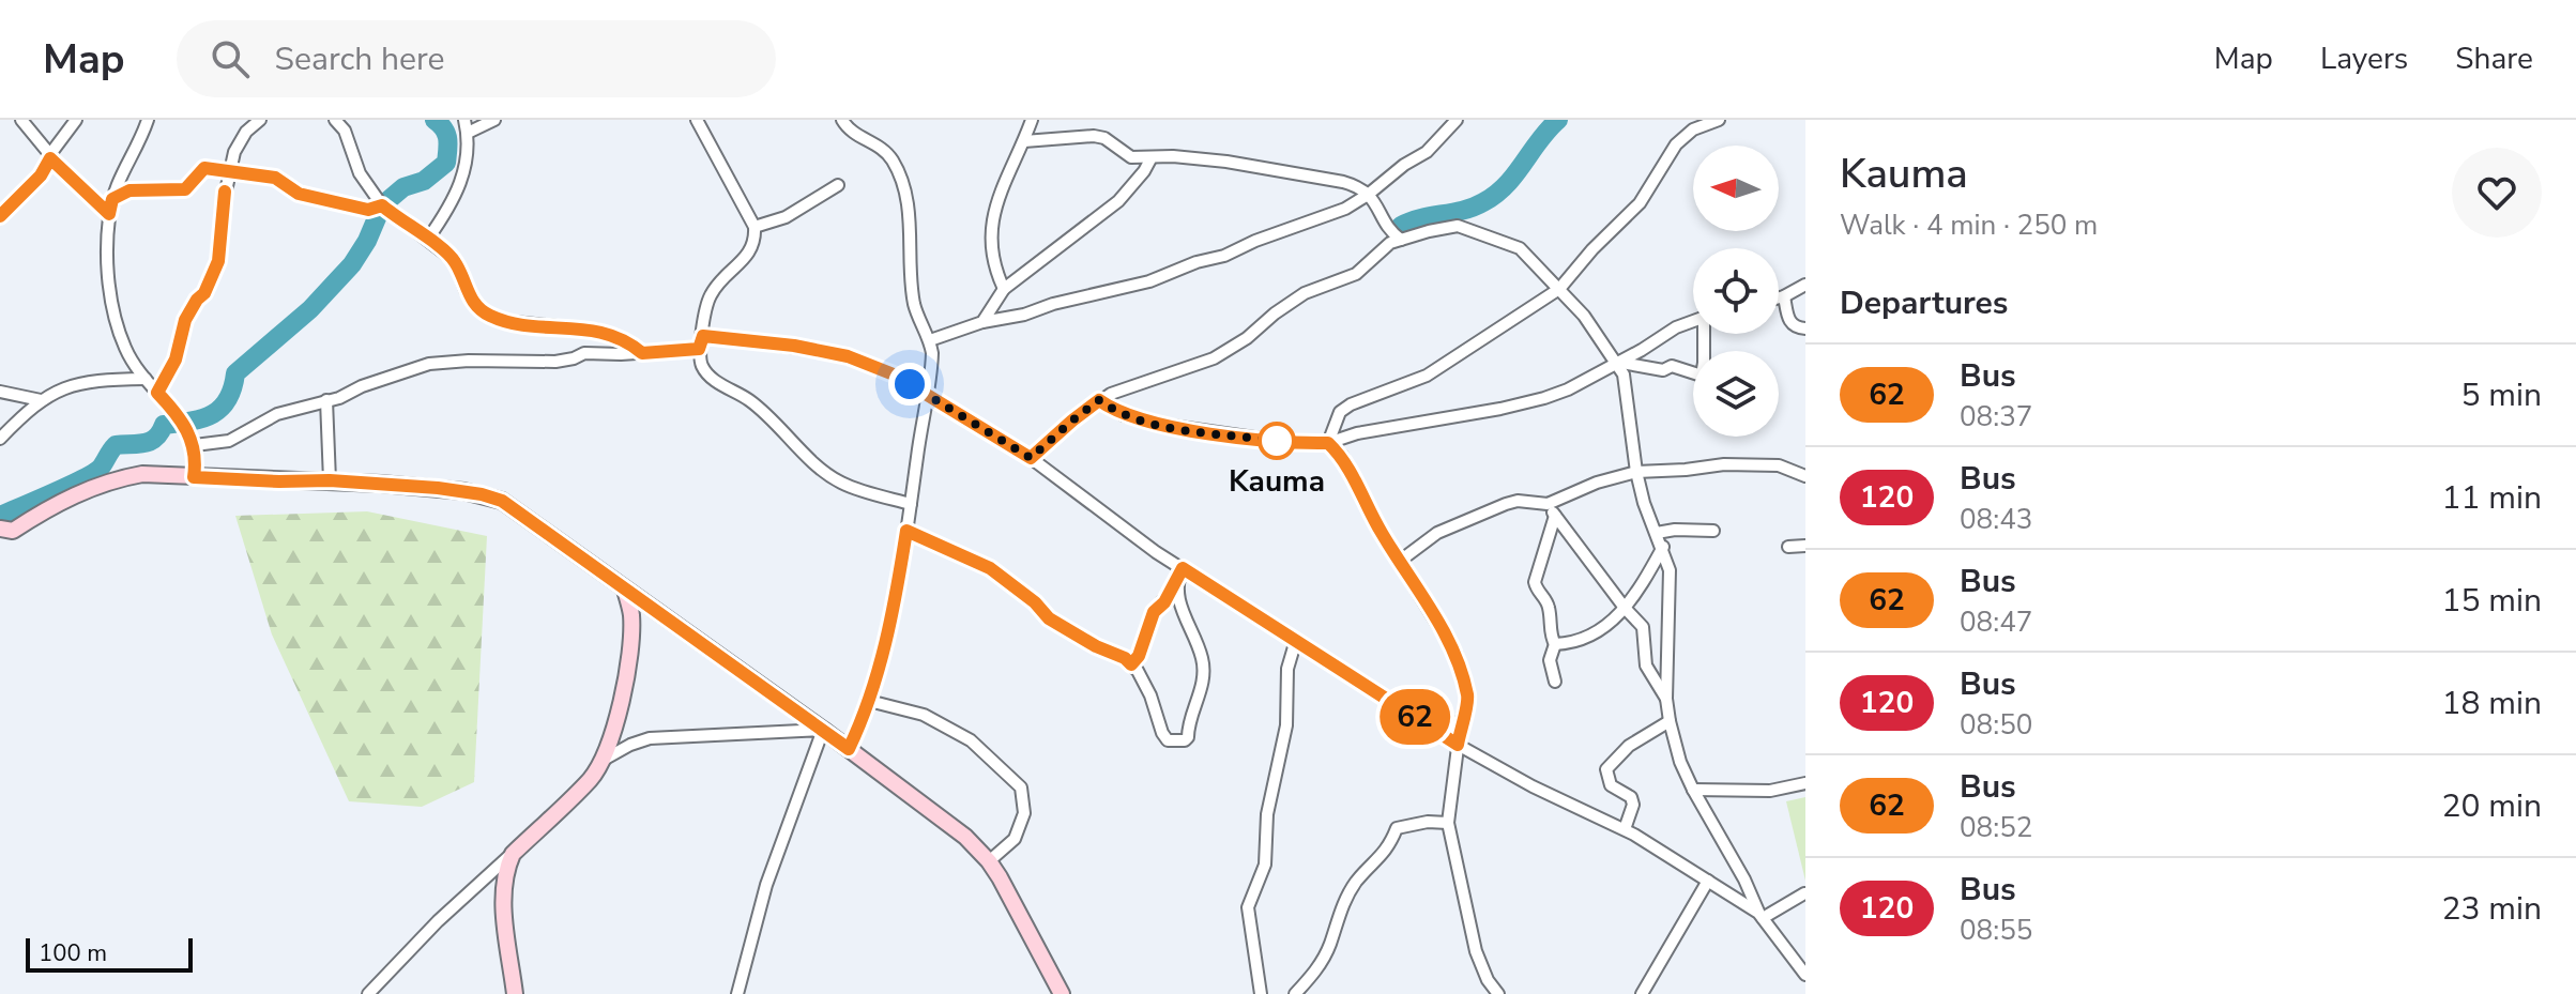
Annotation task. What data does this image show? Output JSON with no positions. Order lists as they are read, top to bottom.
{
  "places": ["Kauma"],
  "lines": ["bus line 62"],
  "scale_bar": "100 m",
  "north": "left",
  "page": {
    "header": "Map",
    "search": "Search here",
    "nav": ["Map", "Layers", "Share"],
    "on_map": "62",
    "heading": [
      ["Kauma", "Walk · 4 min · 250 m"],
      "Departures"
    ],
    "list": [
      {
        "mark": "62",
        "name": "Bus",
        "note": "08:37",
        "value": "5 min"
      },
      {
        "mark": "120",
        "name": "Bus",
        "note": "08:43",
        "value": "11 min"
      },
      {
        "mark": "62",
        "name": "Bus",
        "note": "08:47",
        "value": "15 min"
      },
      {
        "mark": "120",
        "name": "Bus",
        "note": "08:50",
        "value": "18 min"
      },
      {
        "mark": "62",
        "name": "Bus",
        "note": "08:52",
        "value": "20 min"
      },
      {
        "mark": "120",
        "name": "Bus",
        "note": "08:55",
        "value": "23 min"
      }
    ],
    "scale": "100 m"
  }
}
